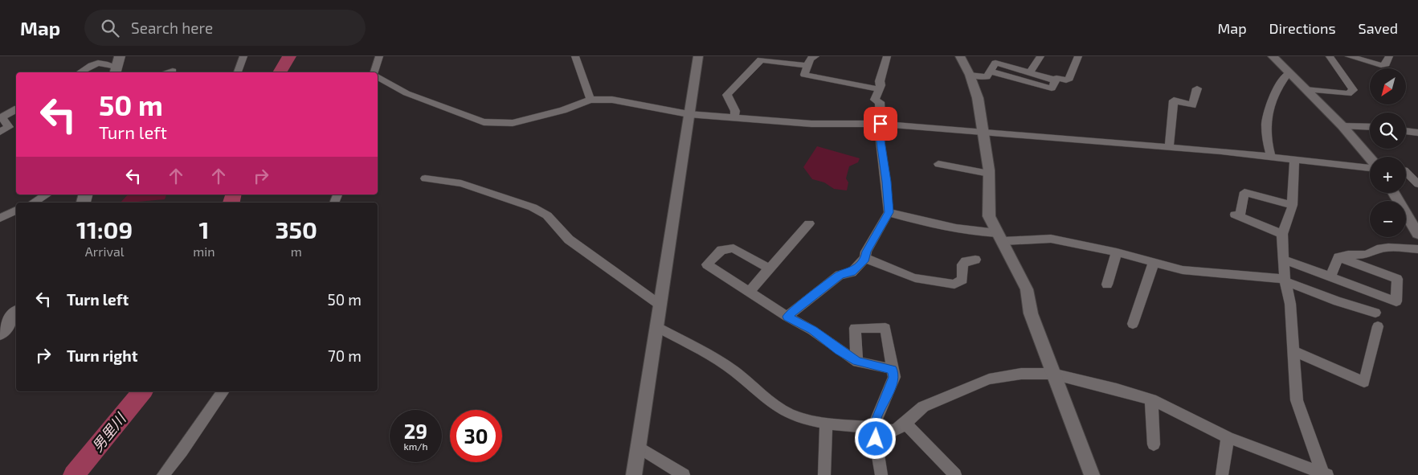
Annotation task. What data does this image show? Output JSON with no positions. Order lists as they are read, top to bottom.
{
  "water": ["男里川"],
  "north": "bottom left",
  "page": {
    "header": "Map",
    "search": "Search here",
    "nav": ["Map", "Directions", "Saved"],
    "map_buttons": ["+", "−"],
    "turn": ["50 m", "Turn left"],
    "eta": [
      "11:09",
      "Arrival",
      "1",
      "min",
      "350",
      "m"
    ],
    "list": [
      {
        "name": "Turn left",
        "value": "50 m"
      },
      {
        "name": "Turn right",
        "value": "70 m"
      }
    ],
    "speed": "29 km/h",
    "limit": "30"
  }
}
